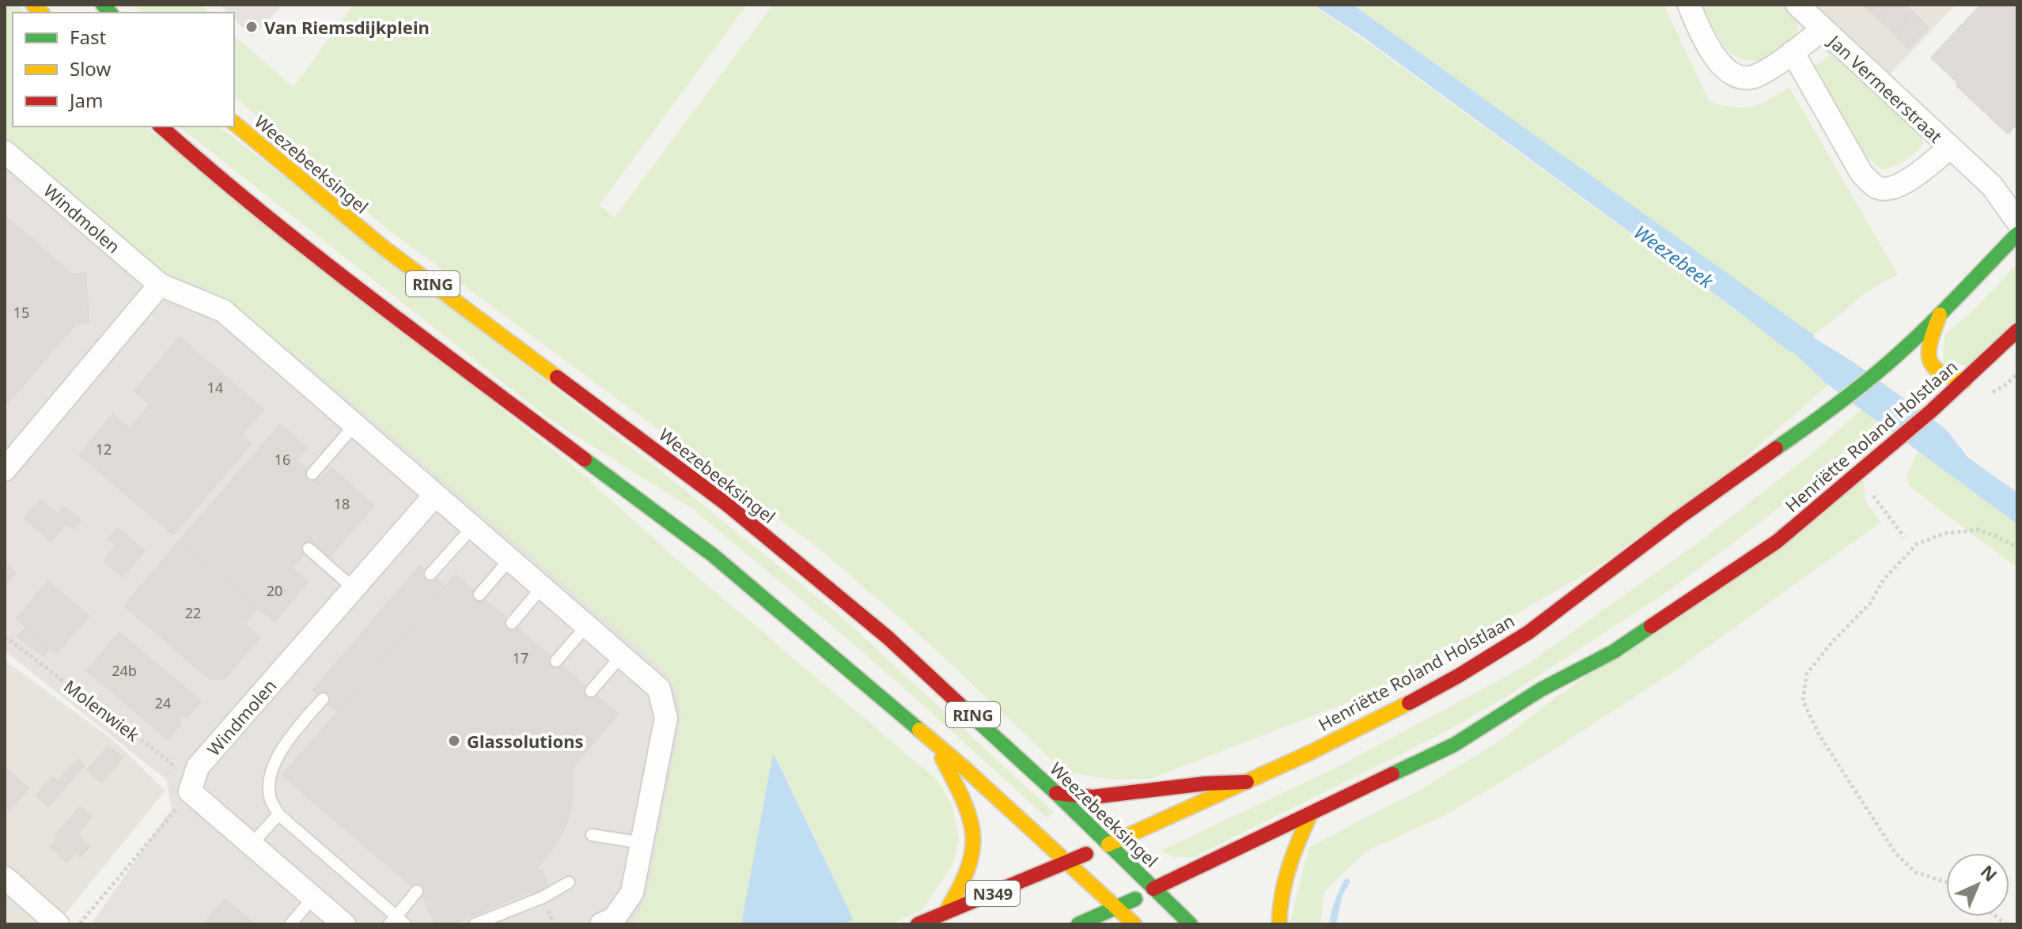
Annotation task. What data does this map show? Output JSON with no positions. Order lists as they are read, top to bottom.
{
  "streets": {
    "main road": [
      "Weezebeeksingel",
      "RING",
      "Henriëtte Roland Holstlaan",
      "N349"
    ],
    "street": ["Jan Vermeerstraat", "Windmolen"],
    "path": ["Molenwiek"]
  },
  "crossings": [
    ["Weezebeeksingel", "Henriëtte Roland Holstlaan"],
    ["Windmolen", "Molenwiek"],
    ["RING", "Henriëtte Roland Holstlaan"]
  ],
  "water": ["Weezebeek"],
  "places": ["Van Riemsdijkplein", "Glassolutions"],
  "house_numbers": [
    "15",
    "14",
    "12",
    "16",
    "18",
    "20",
    "22",
    "17",
    "24b",
    "24"
  ],
  "legend": ["Fast", "Slow", "Jam"],
  "north": "top right"
}
